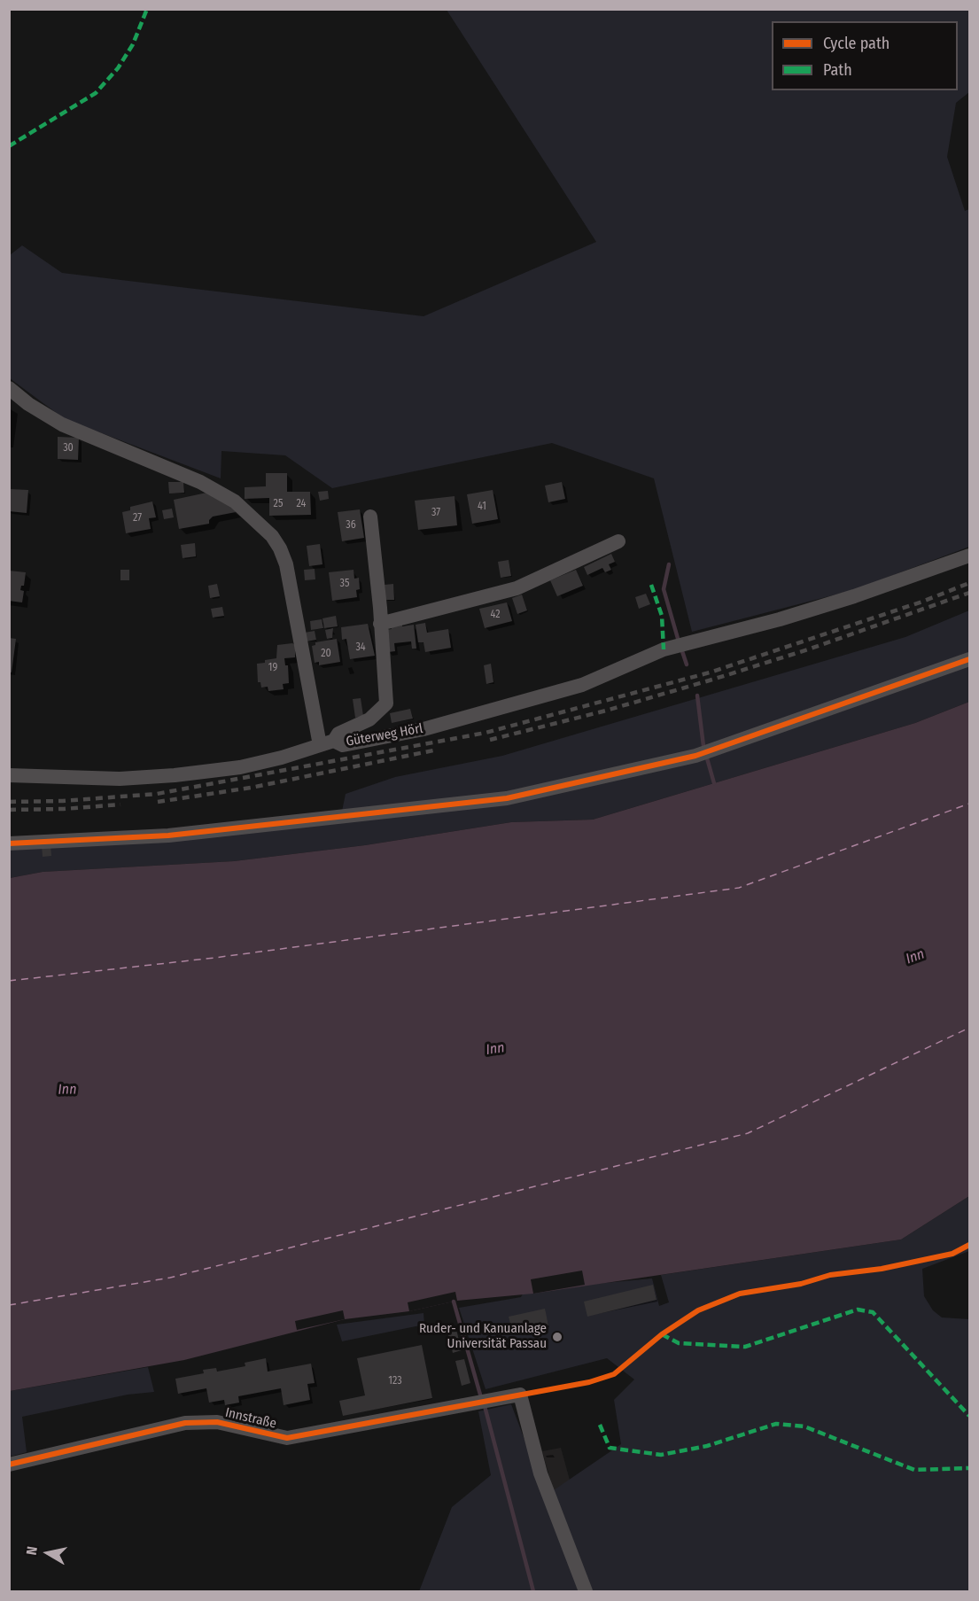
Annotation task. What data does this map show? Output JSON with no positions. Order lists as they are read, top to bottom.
{
  "streets": {
    "street": ["Güterweg Hörl", "Innstraße"]
  },
  "water": ["Inn"],
  "places": ["Ruder- und Kanuanlage Universität Passau"],
  "house_numbers": [
    "30",
    "25",
    "24",
    "41",
    "37",
    "27",
    "36",
    "35",
    "42",
    "34",
    "20",
    "19",
    "123"
  ],
  "legend": ["Cycle path", "Path"],
  "north": "left"
}
